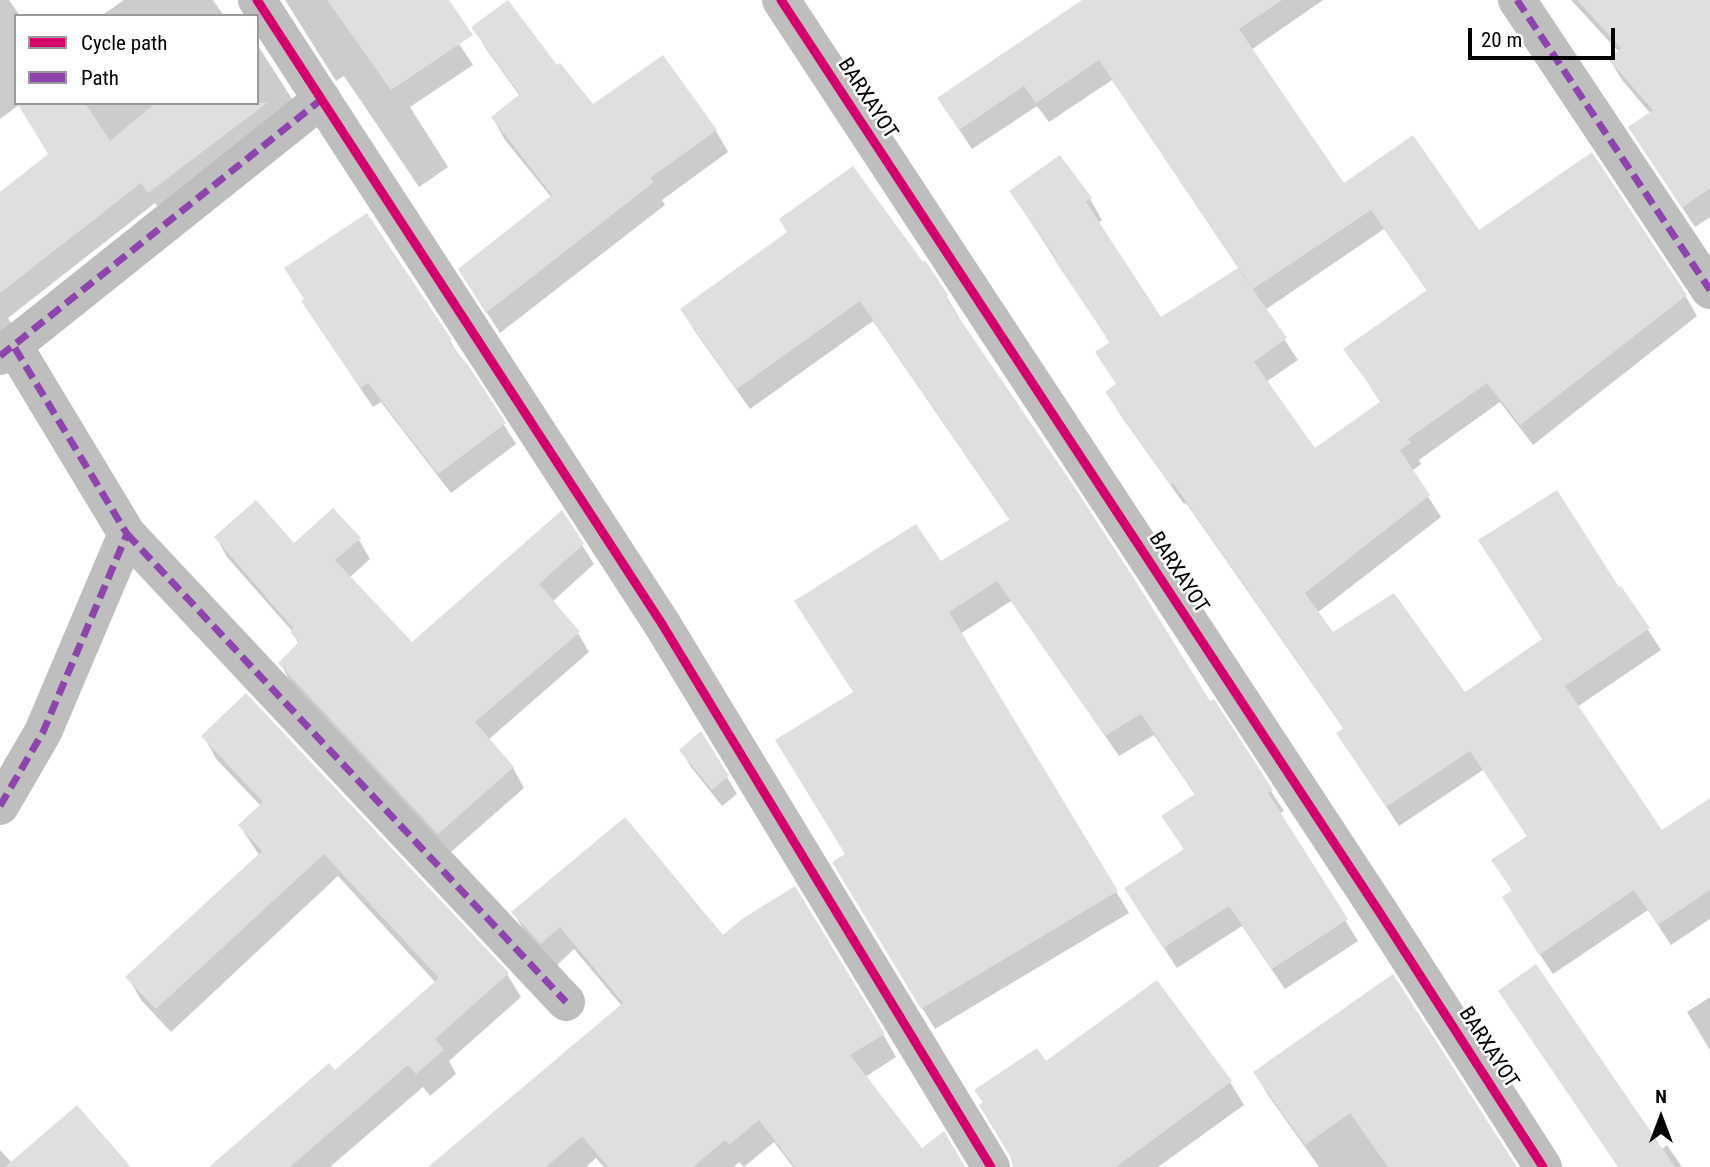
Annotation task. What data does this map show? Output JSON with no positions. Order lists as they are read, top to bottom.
{
  "streets": {
    "street": ["BARXAYOT"]
  },
  "legend": ["Cycle path", "Path"],
  "scale_bar": "20 m",
  "north": "top"
}
